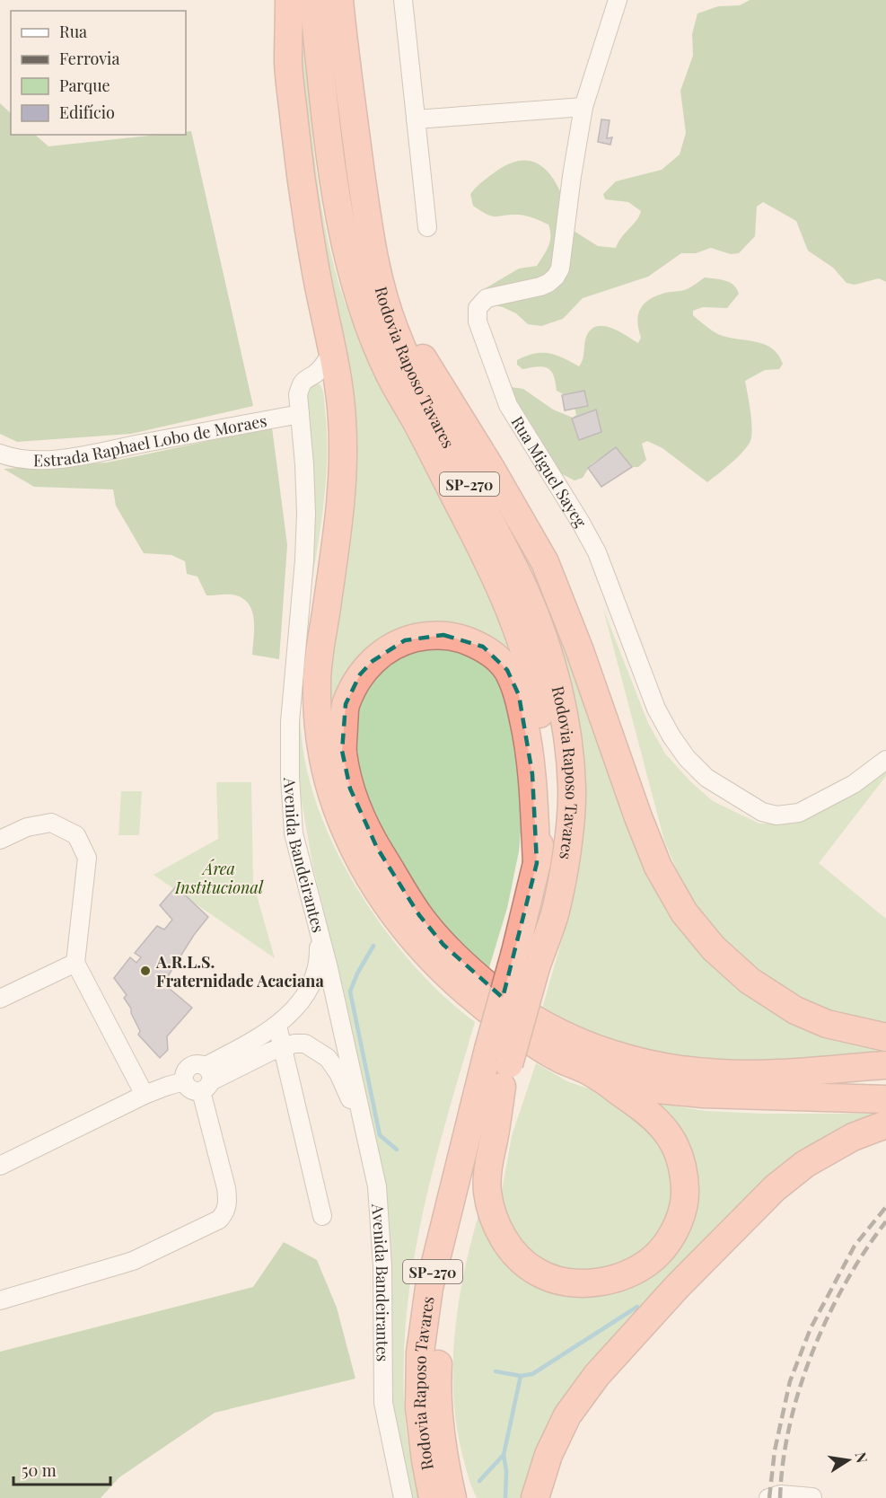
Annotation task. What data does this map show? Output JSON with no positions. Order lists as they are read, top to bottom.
{
  "streets": {
    "highway": ["Rodovia Raposo Tavares", "SP-270"],
    "street": ["Estrada Raphael Lobo de Moraes", "Rua Miguel Sayeg", "Avenida Bandeirantes"]
  },
  "crossings": [
    ["Rodovia Raposo Tavares", "SP-270"],
    ["Estrada Raphael Lobo de Moraes", "Avenida Bandeirantes"]
  ],
  "parks": ["Área Institucional"],
  "places": ["A.R.L.S. Fraternidade Acaciana"],
  "legend": [
    "Rua",
    "Ferrovia",
    "Parque",
    "Edifício"
  ],
  "scale_bar": "50 m",
  "north": "right"
}
